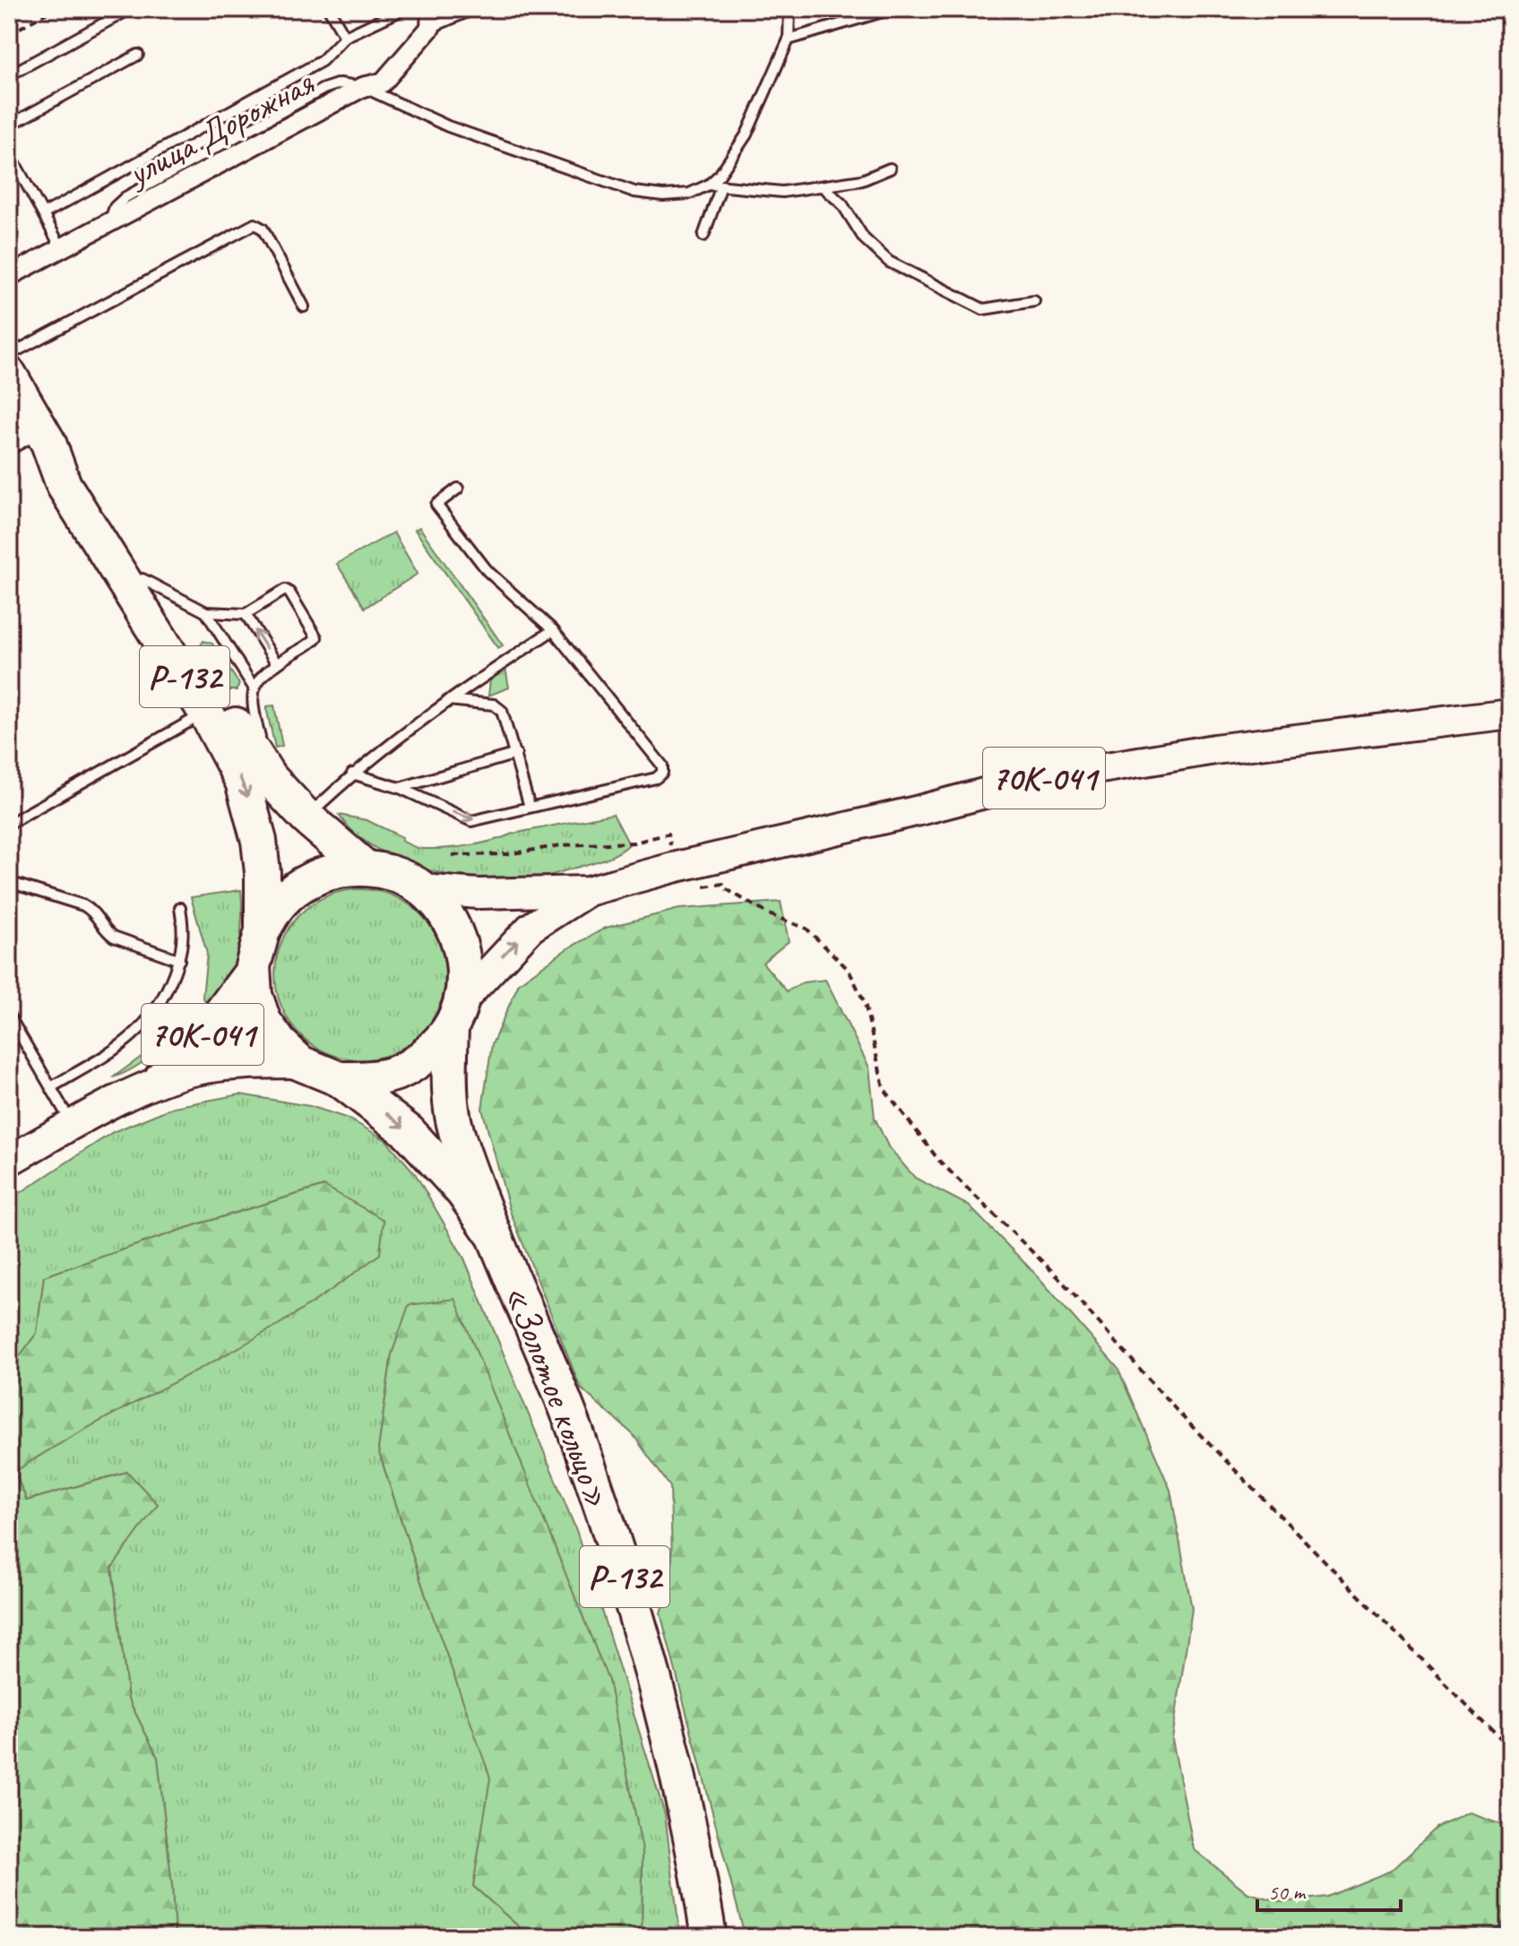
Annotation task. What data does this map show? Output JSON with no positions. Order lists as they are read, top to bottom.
{
  "streets": {
    "highway": ["Р-132", "«Золотое кольцо»"],
    "main road": ["70К-041"],
    "street": ["улица Дорожная"]
  },
  "crossings": [
    ["70К-041", "«Золотое кольцо»"]
  ],
  "scale_bar": "50 m"
}
